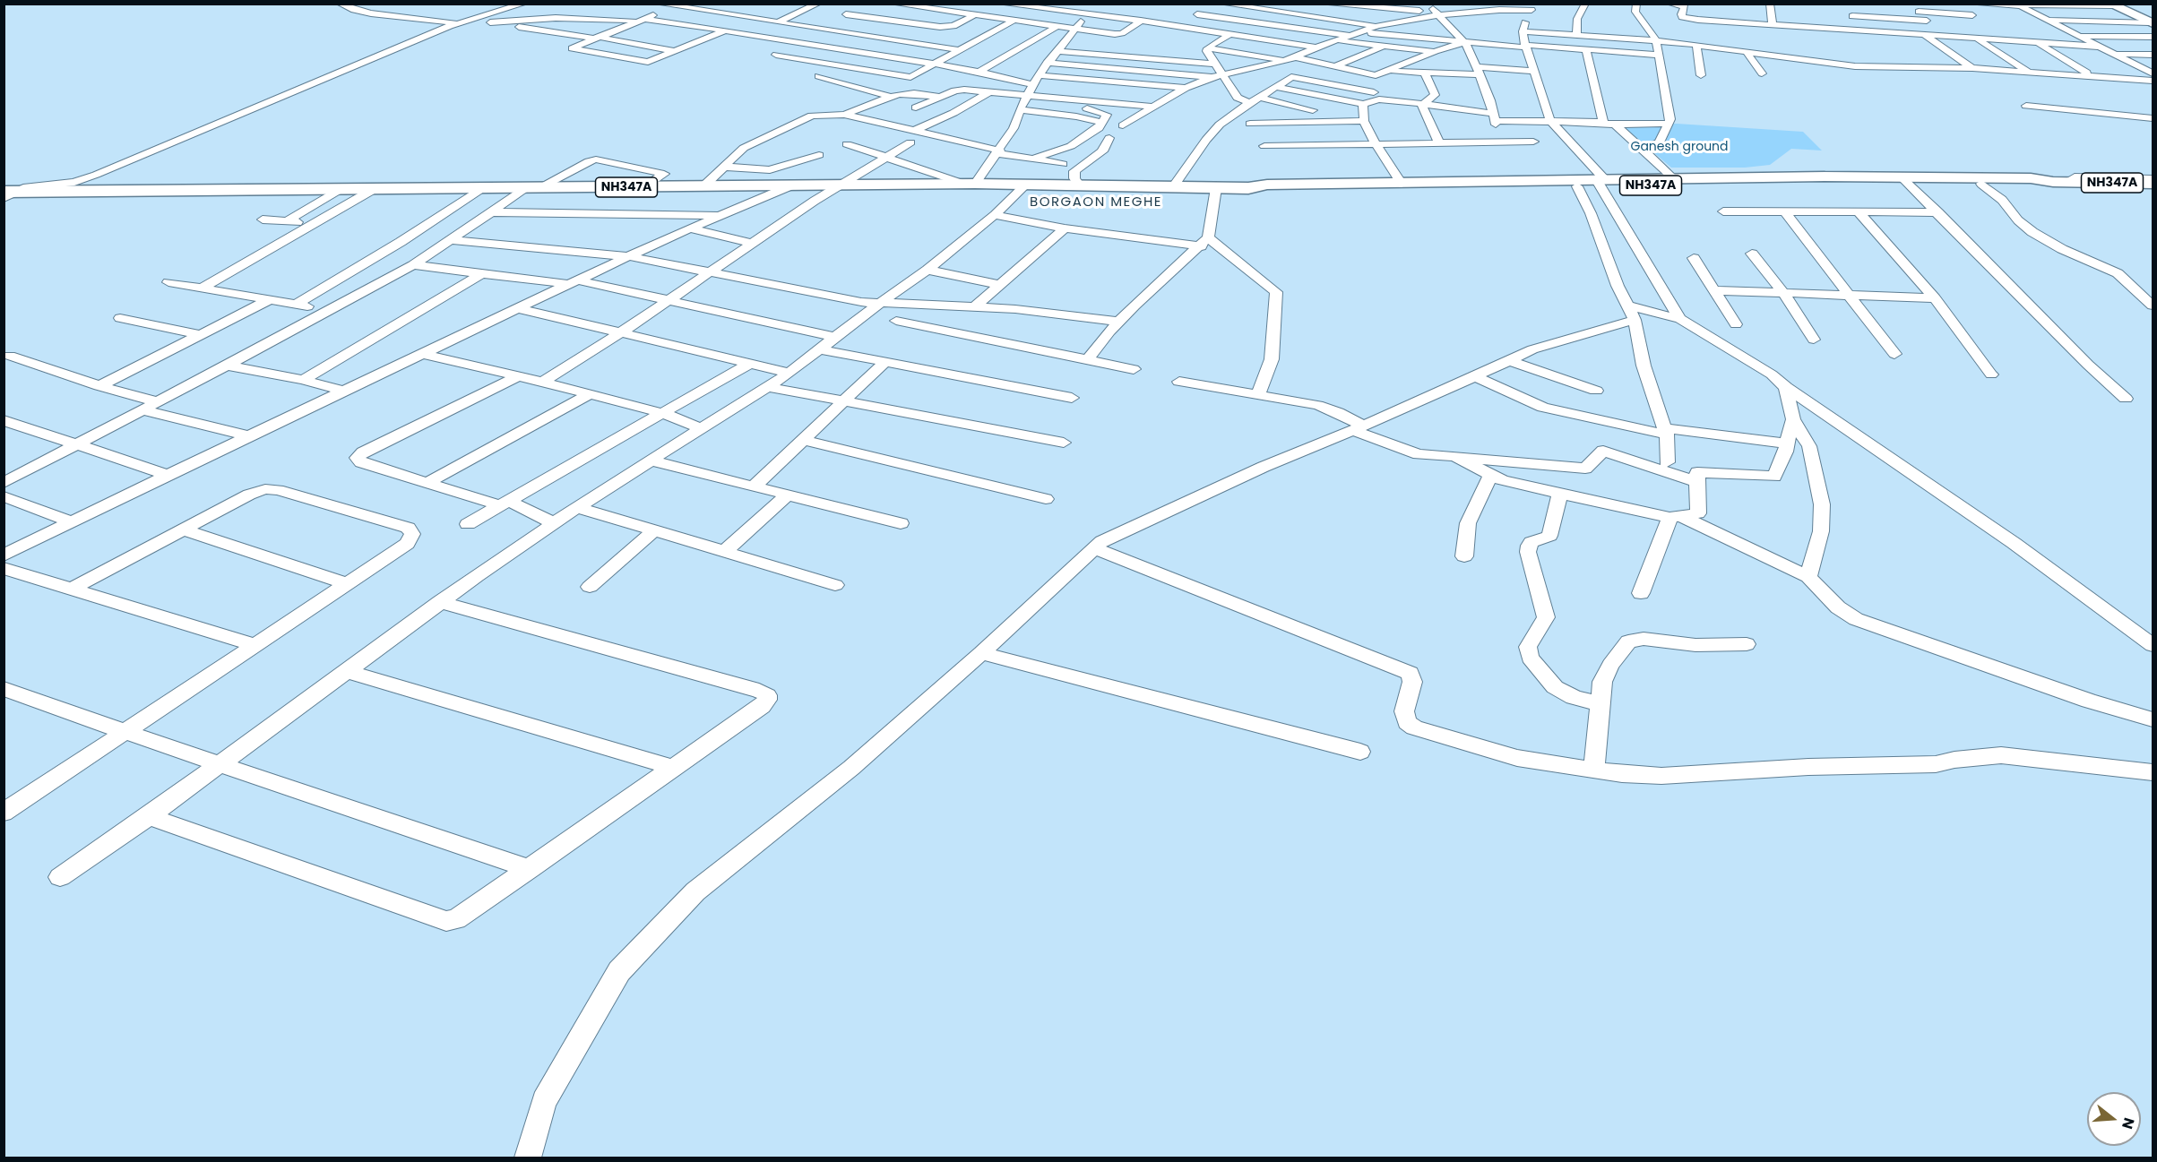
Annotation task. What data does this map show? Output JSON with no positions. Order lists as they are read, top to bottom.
{
  "streets": {
    "highway": ["NH347A"]
  },
  "districts": ["BORGAON MEGHE"],
  "parks": ["Ganesh ground"],
  "north": "right"
}
